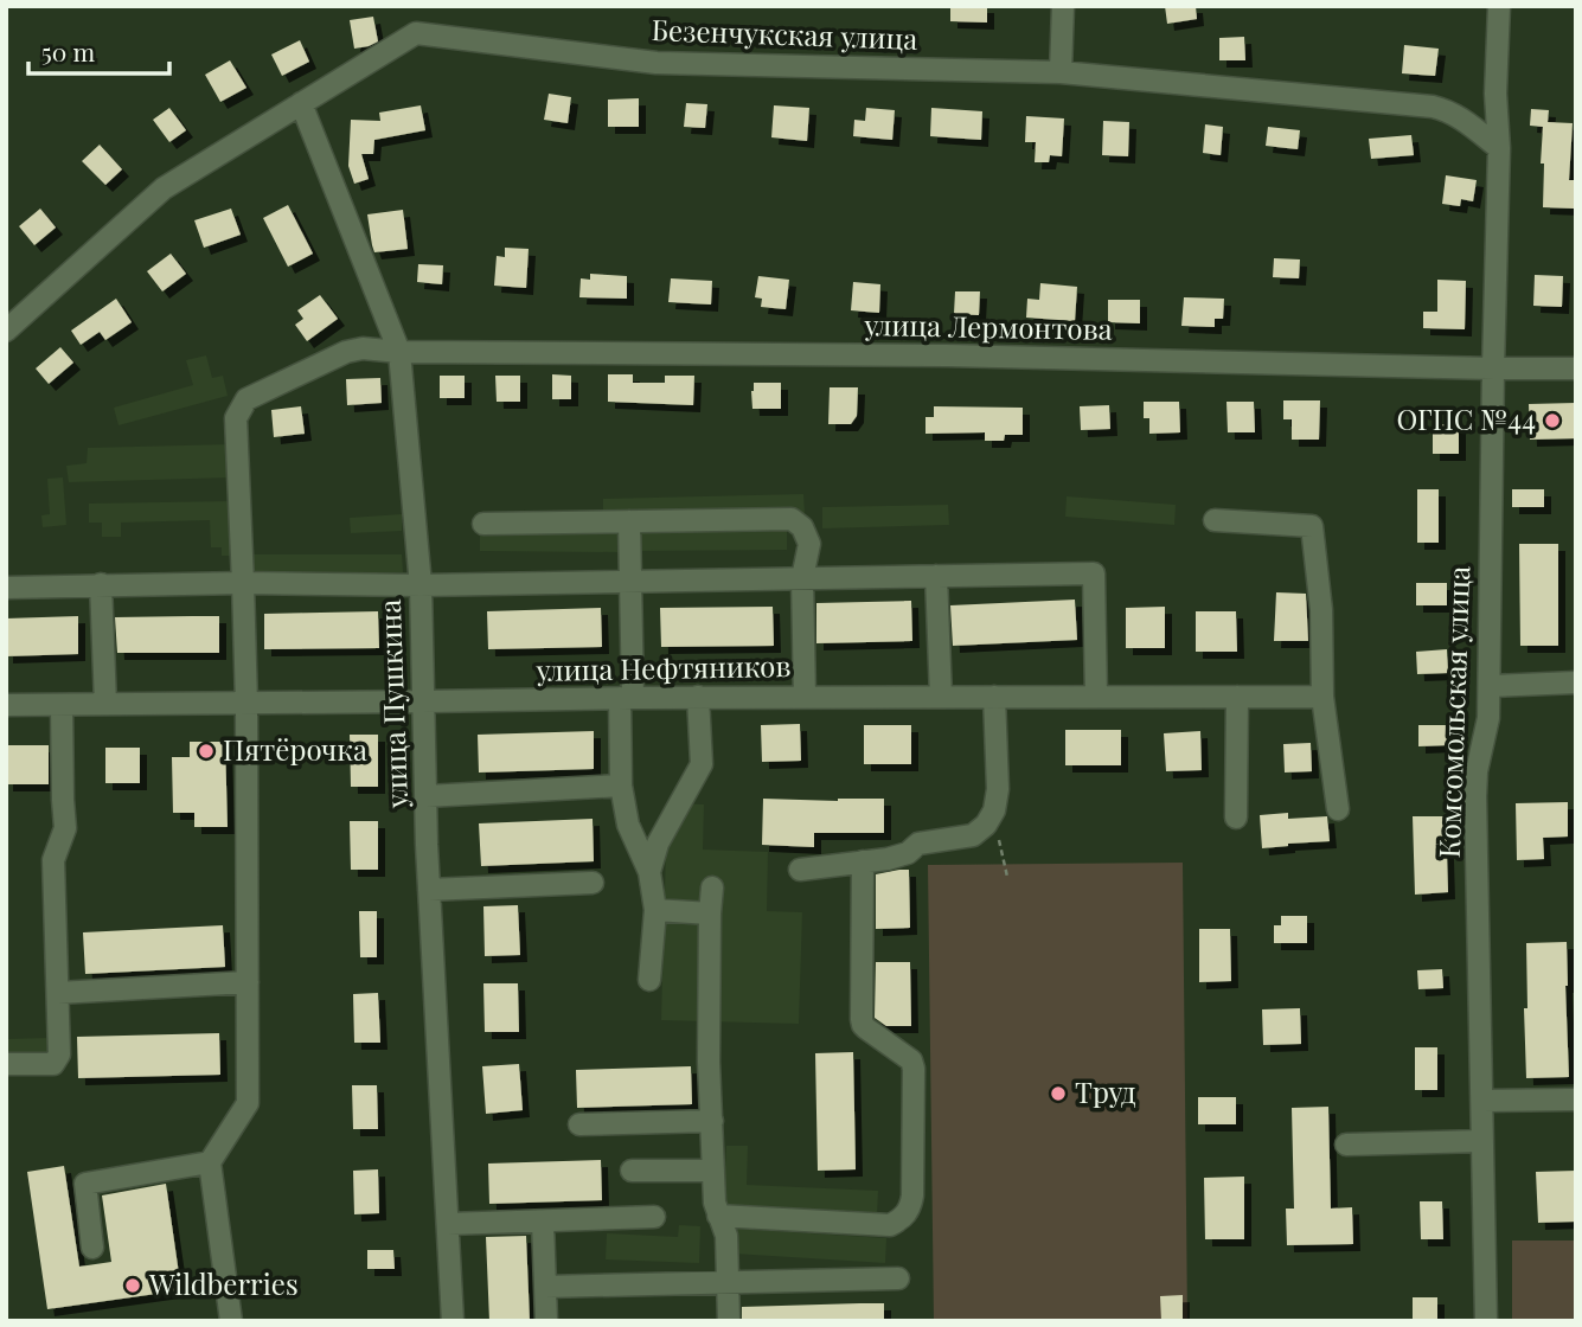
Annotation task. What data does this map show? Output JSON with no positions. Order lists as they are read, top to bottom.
{
  "streets": {
    "street": [
      "Безенчукская улица",
      "улица Лермонтова",
      "улица Нефтяников",
      "улица Пушкина",
      "Комсомольская улица"
    ]
  },
  "crossings": [
    ["Безенчукская улица", "улица Пушкина"],
    ["Безенчукская улица", "Комсомольская улица"],
    ["улица Лермонтова", "улица Пушкина"],
    ["улица Лермонтова", "Комсомольская улица"],
    ["улица Нефтяников", "улица Пушкина"]
  ],
  "places": [
    "ОГПС №44",
    "Пятёрочка",
    "Труд",
    "Wildberries"
  ],
  "scale_bar": "50 m"
}
